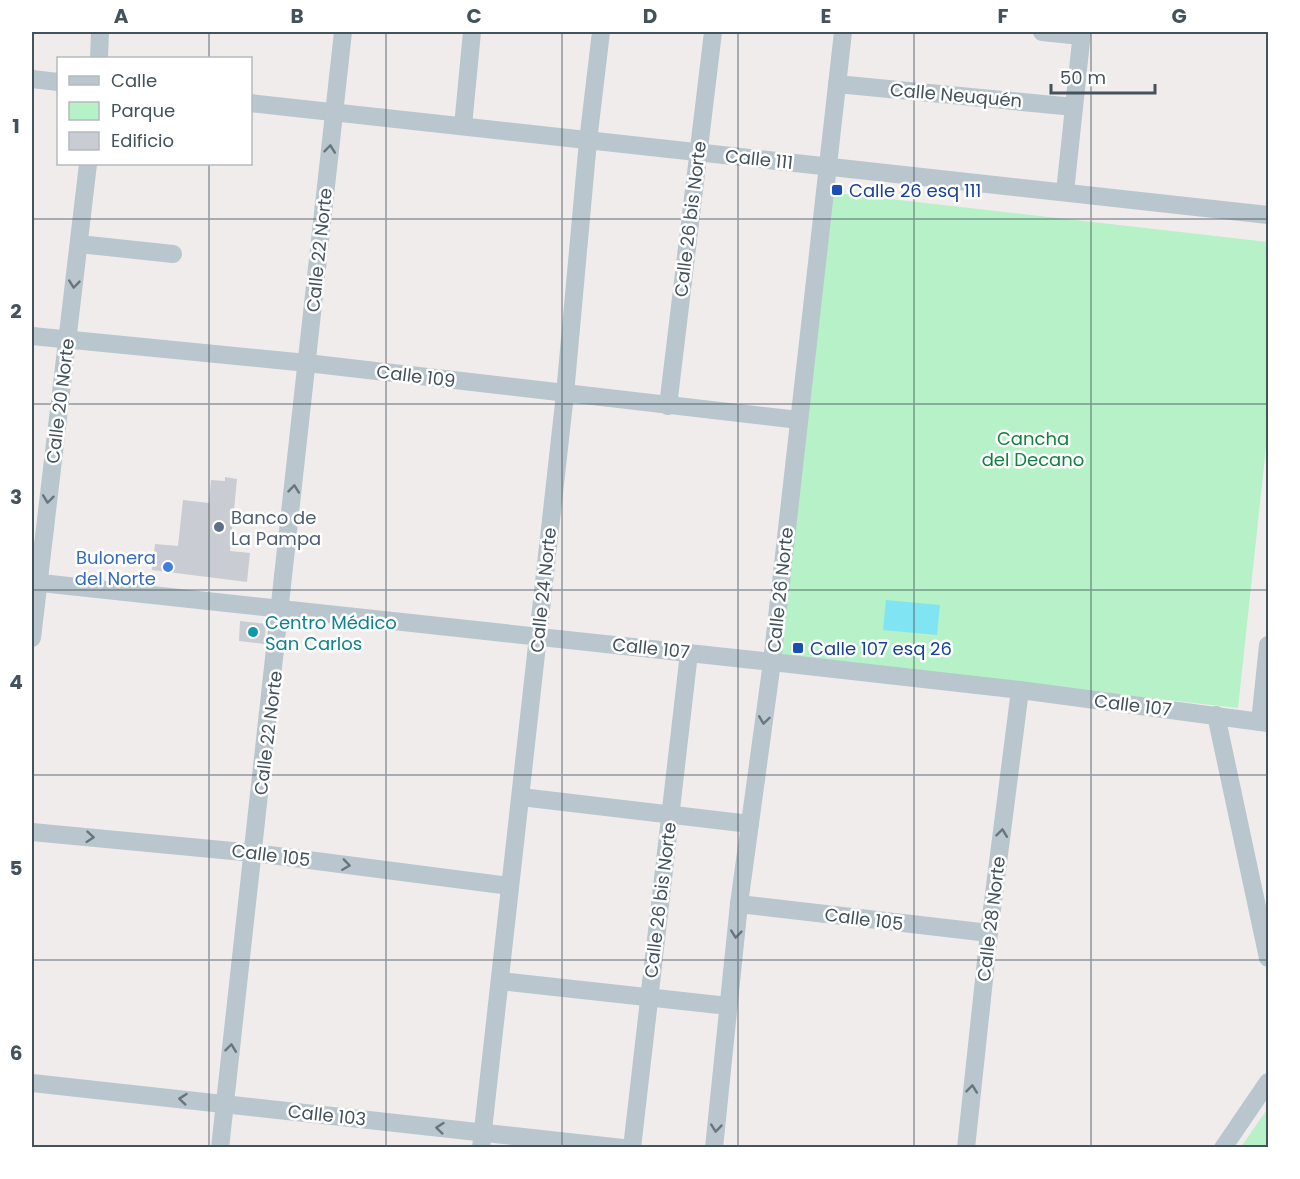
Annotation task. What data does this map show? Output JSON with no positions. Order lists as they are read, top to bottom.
{
  "streets": {
    "street": [
      "Calle Neuquén",
      "Calle 111",
      "Calle 26 bis Norte",
      "Calle 22 Norte",
      "Calle 109",
      "Calle 20 Norte",
      "Calle 24 Norte",
      "Calle 26 Norte",
      "Calle 107",
      "Calle 105",
      "Calle 28 Norte",
      "Calle 103"
    ]
  },
  "crossings": [
    ["Calle Neuquén", "Calle 26 Norte"],
    ["Calle 111", "Calle 26 bis Norte"],
    ["Calle 111", "Calle 22 Norte"],
    ["Calle 111", "Calle 24 Norte"],
    ["Calle 111", "Calle 26 Norte"],
    ["Calle 26 bis Norte", "Calle 109"],
    ["Calle 26 bis Norte", "Calle 107"],
    ["Calle 22 Norte", "Calle 109"],
    ["Calle 22 Norte", "Calle 107"],
    ["Calle 22 Norte", "Calle 105"],
    ["Calle 22 Norte", "Calle 103"],
    ["Calle 109", "Calle 20 Norte"],
    ["Calle 109", "Calle 24 Norte"],
    ["Calle 109", "Calle 26 Norte"],
    ["Calle 20 Norte", "Calle 107"],
    ["Calle 24 Norte", "Calle 107"],
    ["Calle 24 Norte", "Calle 105"],
    ["Calle 24 Norte", "Calle 103"],
    ["Calle 26 Norte", "Calle 107"],
    ["Calle 26 Norte", "Calle 105"],
    ["Calle 107", "Calle 28 Norte"],
    ["Calle 105", "Calle 28 Norte"]
  ],
  "one_way": [
    "Calle 22 Norte",
    "Calle 20 Norte",
    "Calle 26 Norte",
    "Calle 105",
    "Calle 28 Norte",
    "Calle 103"
  ],
  "parks": ["Cancha del Decano"],
  "places": {
    "transit": ["Calle 26 esq 111", "Calle 107 esq 26"],
    "other": ["Banco de La Pampa", "Bulonera del Norte", "Centro Médico San Carlos"]
  },
  "legend": ["Calle", "Parque", "Edificio"],
  "scale_bar": "50 m",
  "grid": {
    "columns": [
      "A",
      "B",
      "C",
      "D",
      "E",
      "F",
      "G"
    ],
    "rows": [
      "1",
      "2",
      "3",
      "4",
      "5",
      "6"
    ]
  }
}
